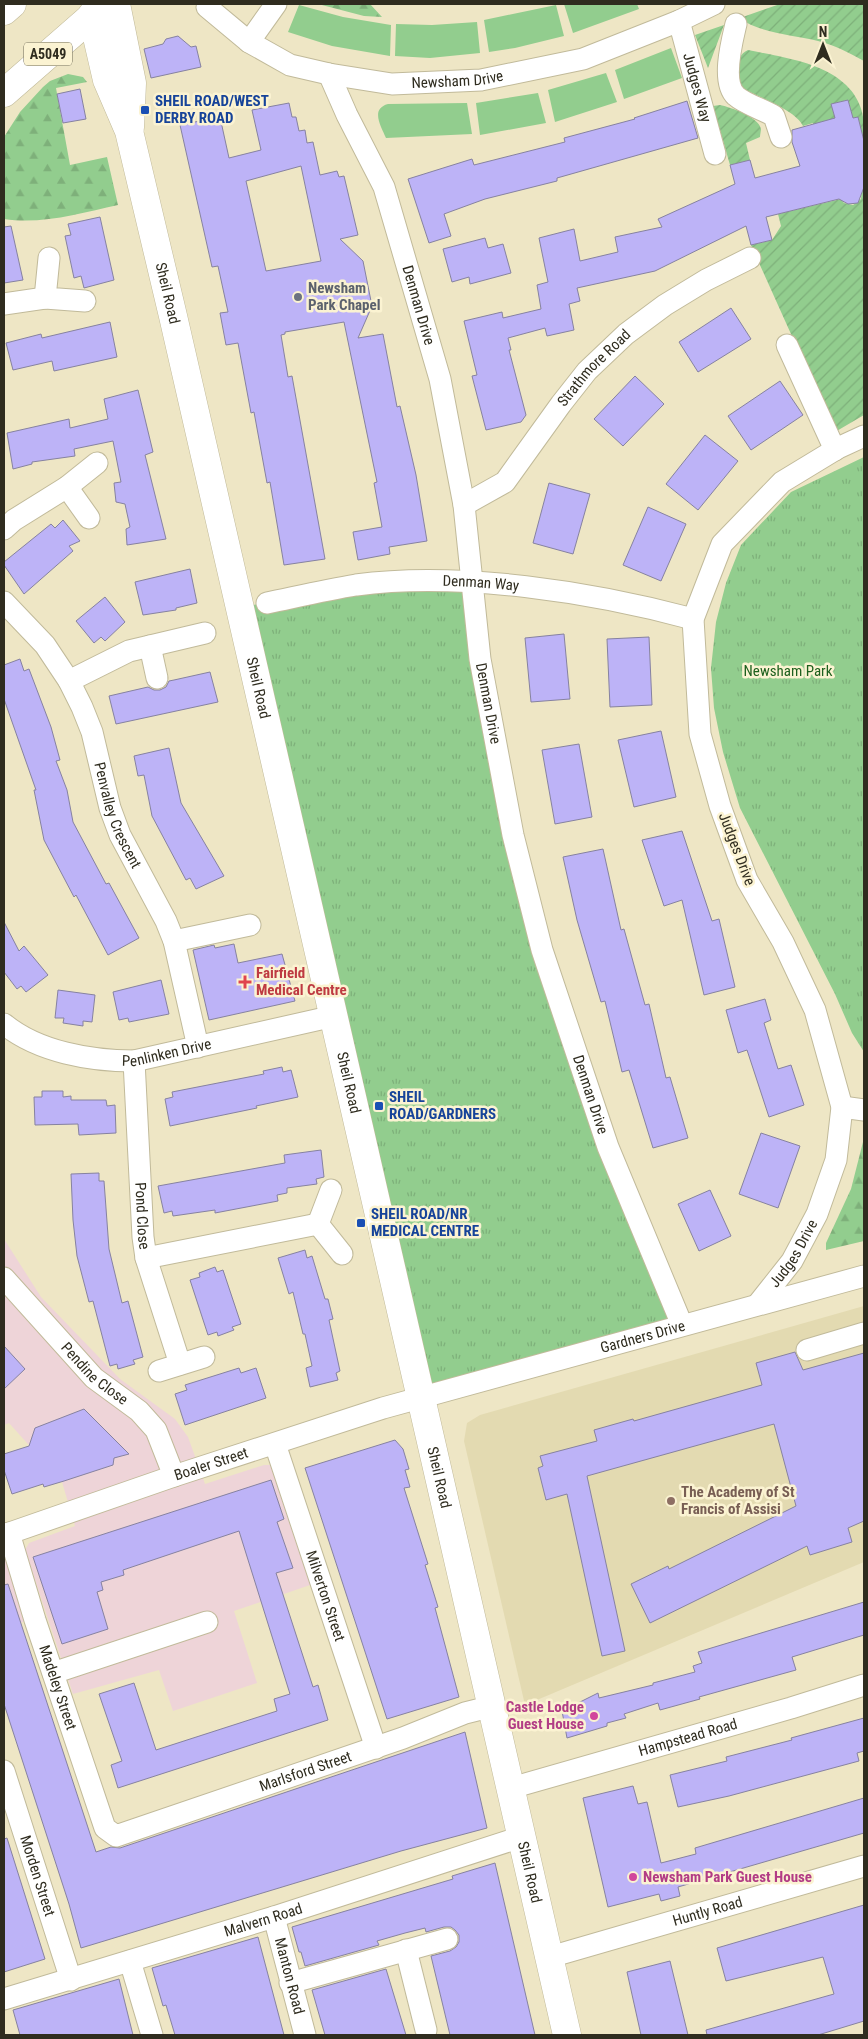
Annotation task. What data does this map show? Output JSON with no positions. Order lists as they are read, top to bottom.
{
  "streets": {
    "main road": ["A5049", "Sheil Road"],
    "street": [
      "Newsham Drive",
      "Judges Way",
      "Denman Drive",
      "Strathmore Road",
      "Denman Way",
      "Penvalley Crescent",
      "Judges Drive",
      "Penlinken Drive",
      "Pond Close",
      "Gardners Drive",
      "Pendine Close",
      "Boaler Street",
      "Milverton Street",
      "Madeley Street",
      "Hampstead Road",
      "Marlsford Street",
      "Morden Street",
      "Huntly Road",
      "Malvern Road",
      "Manton Road"
    ]
  },
  "crossings": [
    ["A5049", "Sheil Road"],
    ["Newsham Drive", "Judges Way"],
    ["Newsham Drive", "Denman Drive"],
    ["Sheil Road", "Penlinken Drive"],
    ["Sheil Road", "Gardners Drive"],
    ["Sheil Road", "Boaler Street"],
    ["Sheil Road", "Hampstead Road"],
    ["Sheil Road", "Marlsford Street"],
    ["Sheil Road", "Huntly Road"],
    ["Sheil Road", "Malvern Road"],
    ["Denman Drive", "Strathmore Road"],
    ["Denman Drive", "Denman Way"],
    ["Denman Drive", "Gardners Drive"],
    ["Denman Way", "Judges Drive"],
    ["Penvalley Crescent", "Penlinken Drive"],
    ["Judges Drive", "Gardners Drive"],
    ["Penlinken Drive", "Pond Close"],
    ["Gardners Drive", "Boaler Street"],
    ["Pendine Close", "Boaler Street"],
    ["Boaler Street", "Milverton Street"],
    ["Boaler Street", "Madeley Street"],
    ["Milverton Street", "Marlsford Street"],
    ["Madeley Street", "Marlsford Street"],
    ["Morden Street", "Malvern Road"],
    ["Malvern Road", "Manton Road"]
  ],
  "parks": ["Newsham Park"],
  "places": {
    "transit": ["SHEIL ROAD/WEST DERBY ROAD", "SHEIL ROAD/GARDNERS", "SHEIL ROAD/NR MEDICAL CENTRE"],
    "other": [
      "Newsham Park Chapel",
      "The Academy of St Francis of Assisi",
      "Castle Lodge Guest House",
      "Newsham Park Guest House"
    ],
    "health": ["Fairfield Medical Centre"]
  },
  "north": "top"
}
